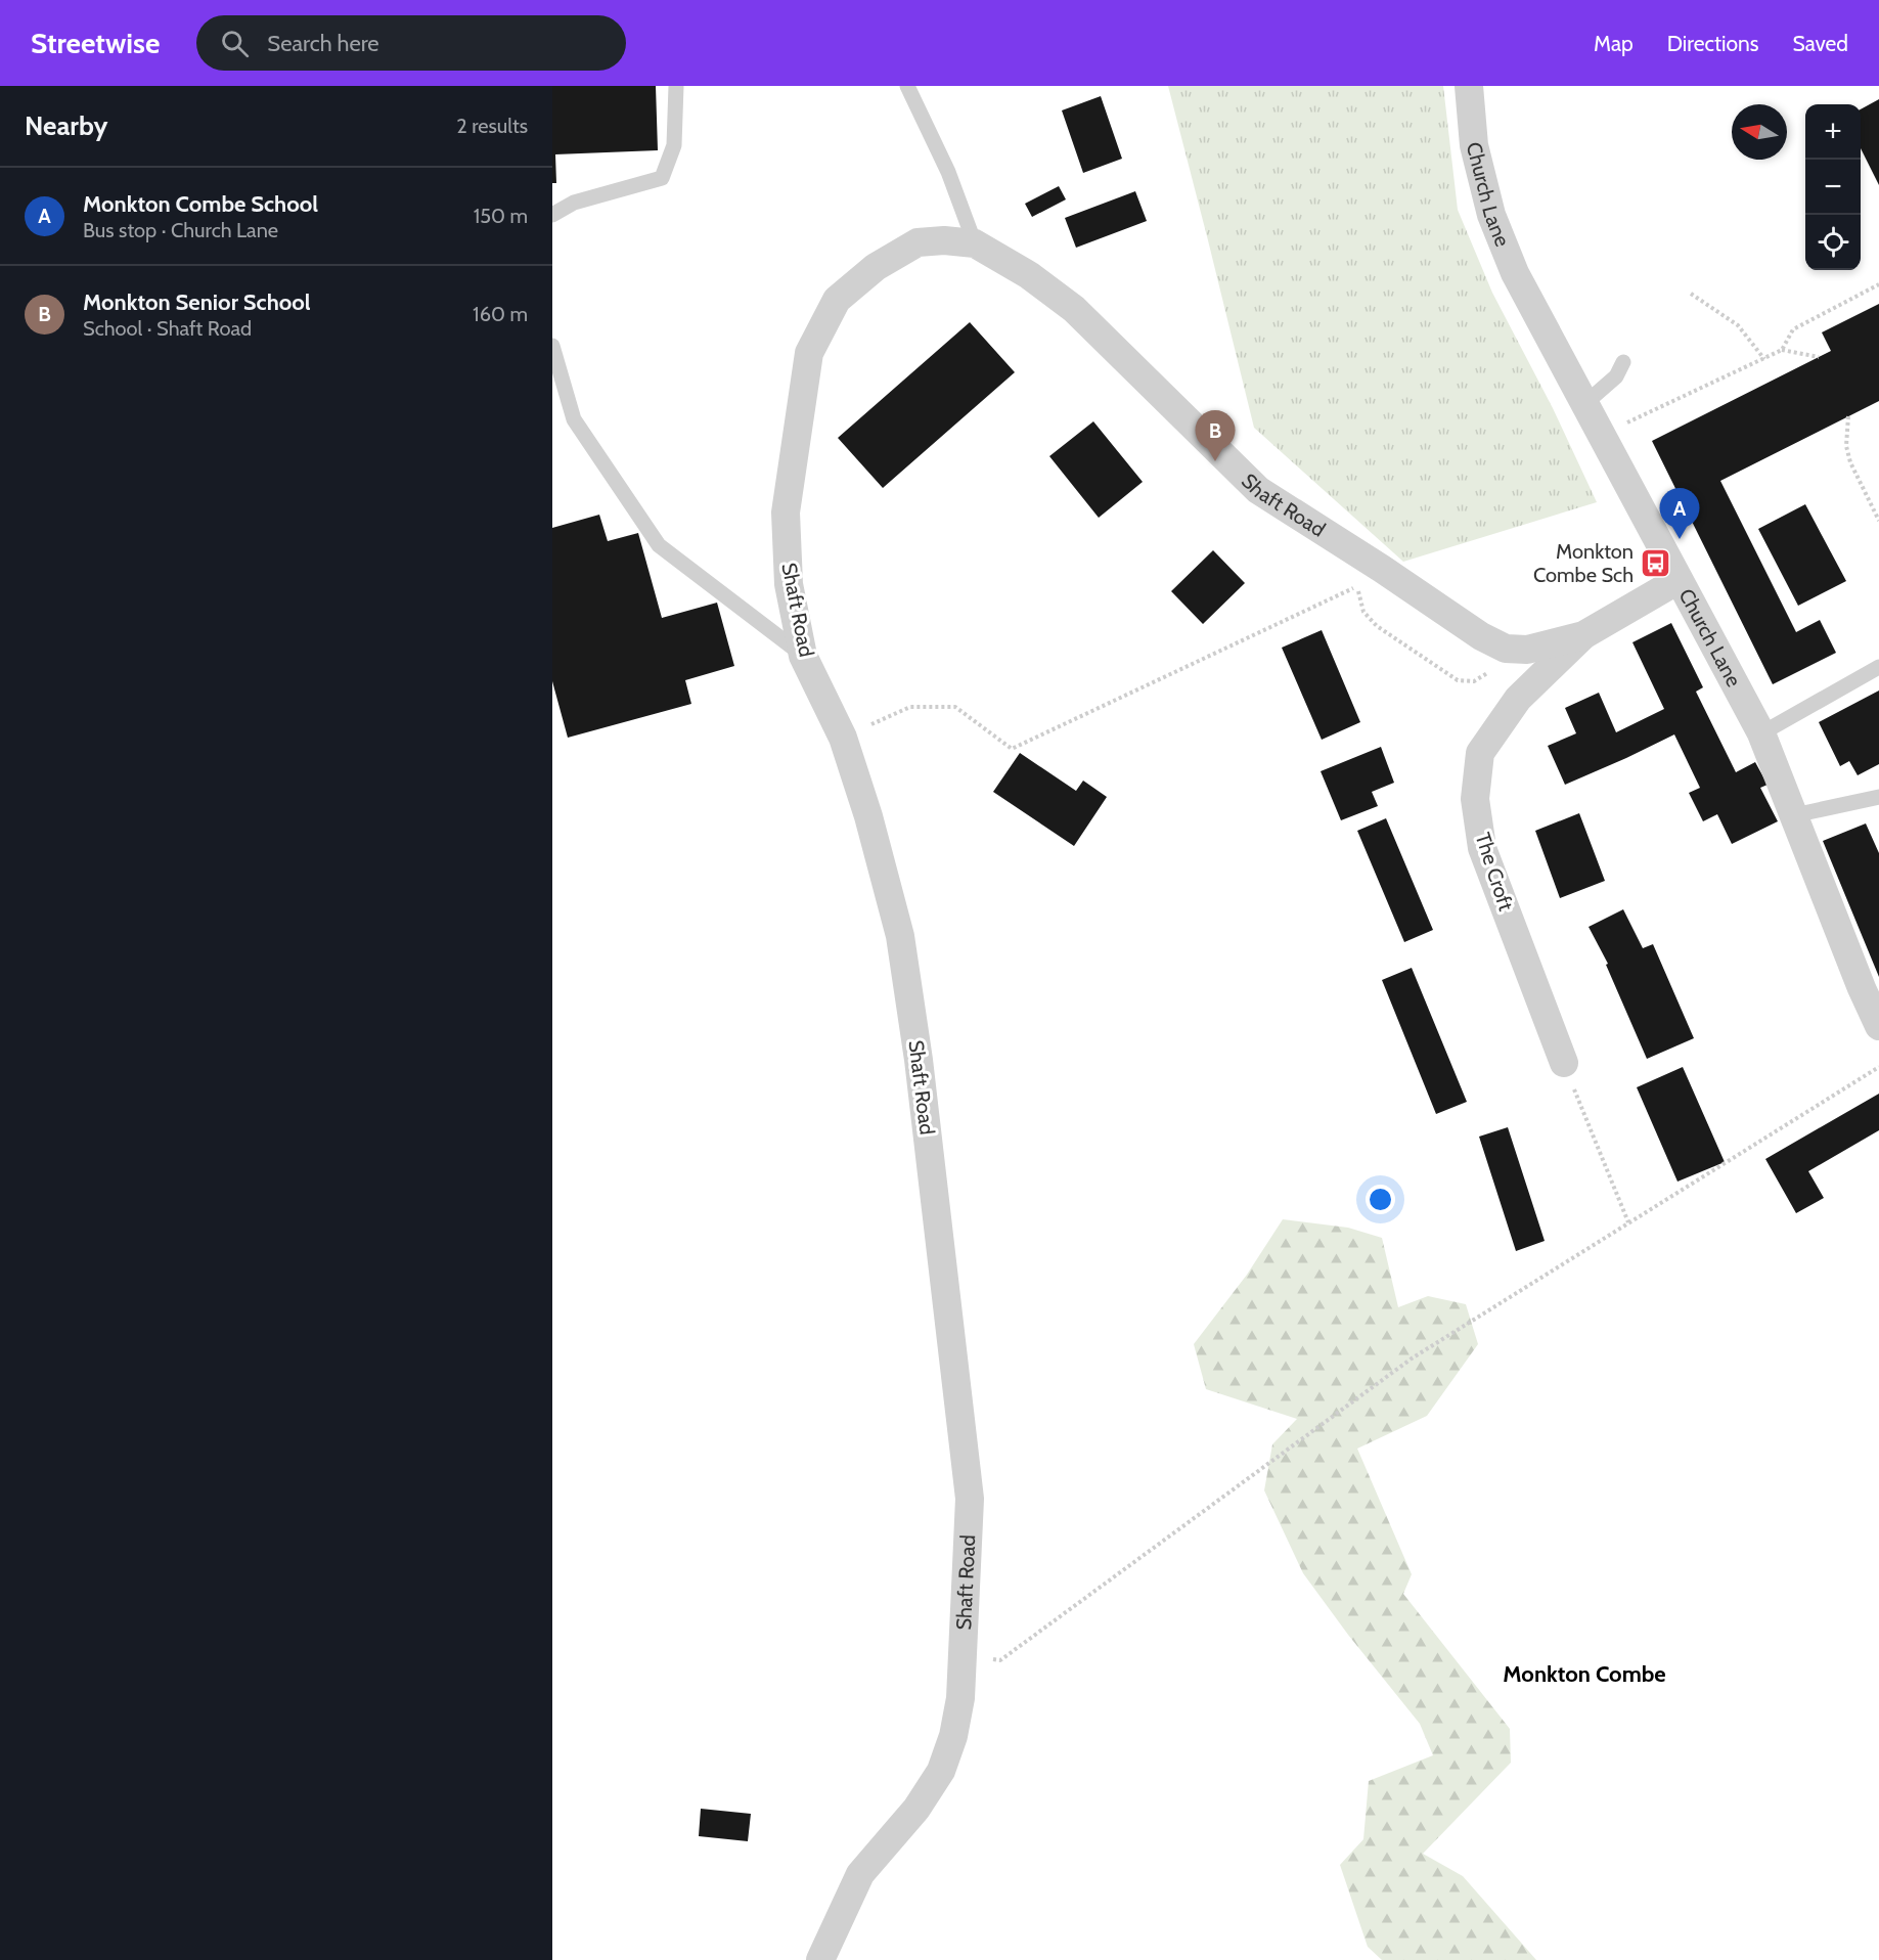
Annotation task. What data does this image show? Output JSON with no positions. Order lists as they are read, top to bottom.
{
  "streets": {
    "street": ["Church Lane", "Shaft Road", "The Croft"]
  },
  "crossings": [
    ["Church Lane", "Shaft Road"],
    ["Shaft Road", "The Croft"]
  ],
  "districts": ["Monkton Combe"],
  "places": {
    "bus stop": ["Monkton Combe Sch"]
  },
  "north": "left",
  "page": {
    "header": "Streetwise",
    "search": "Search here",
    "nav": ["Map", "Directions", "Saved"],
    "heading": ["Nearby", "2 results"],
    "map_buttons": ["+", "−"],
    "list": [
      {
        "mark": "A",
        "name": "Monkton Combe School",
        "note": "Bus stop · Church Lane",
        "value": "150 m"
      },
      {
        "mark": "B",
        "name": "Monkton Senior School",
        "note": "School · Shaft Road",
        "value": "160 m"
      }
    ],
    "pins": ["B", "A"]
  }
}
